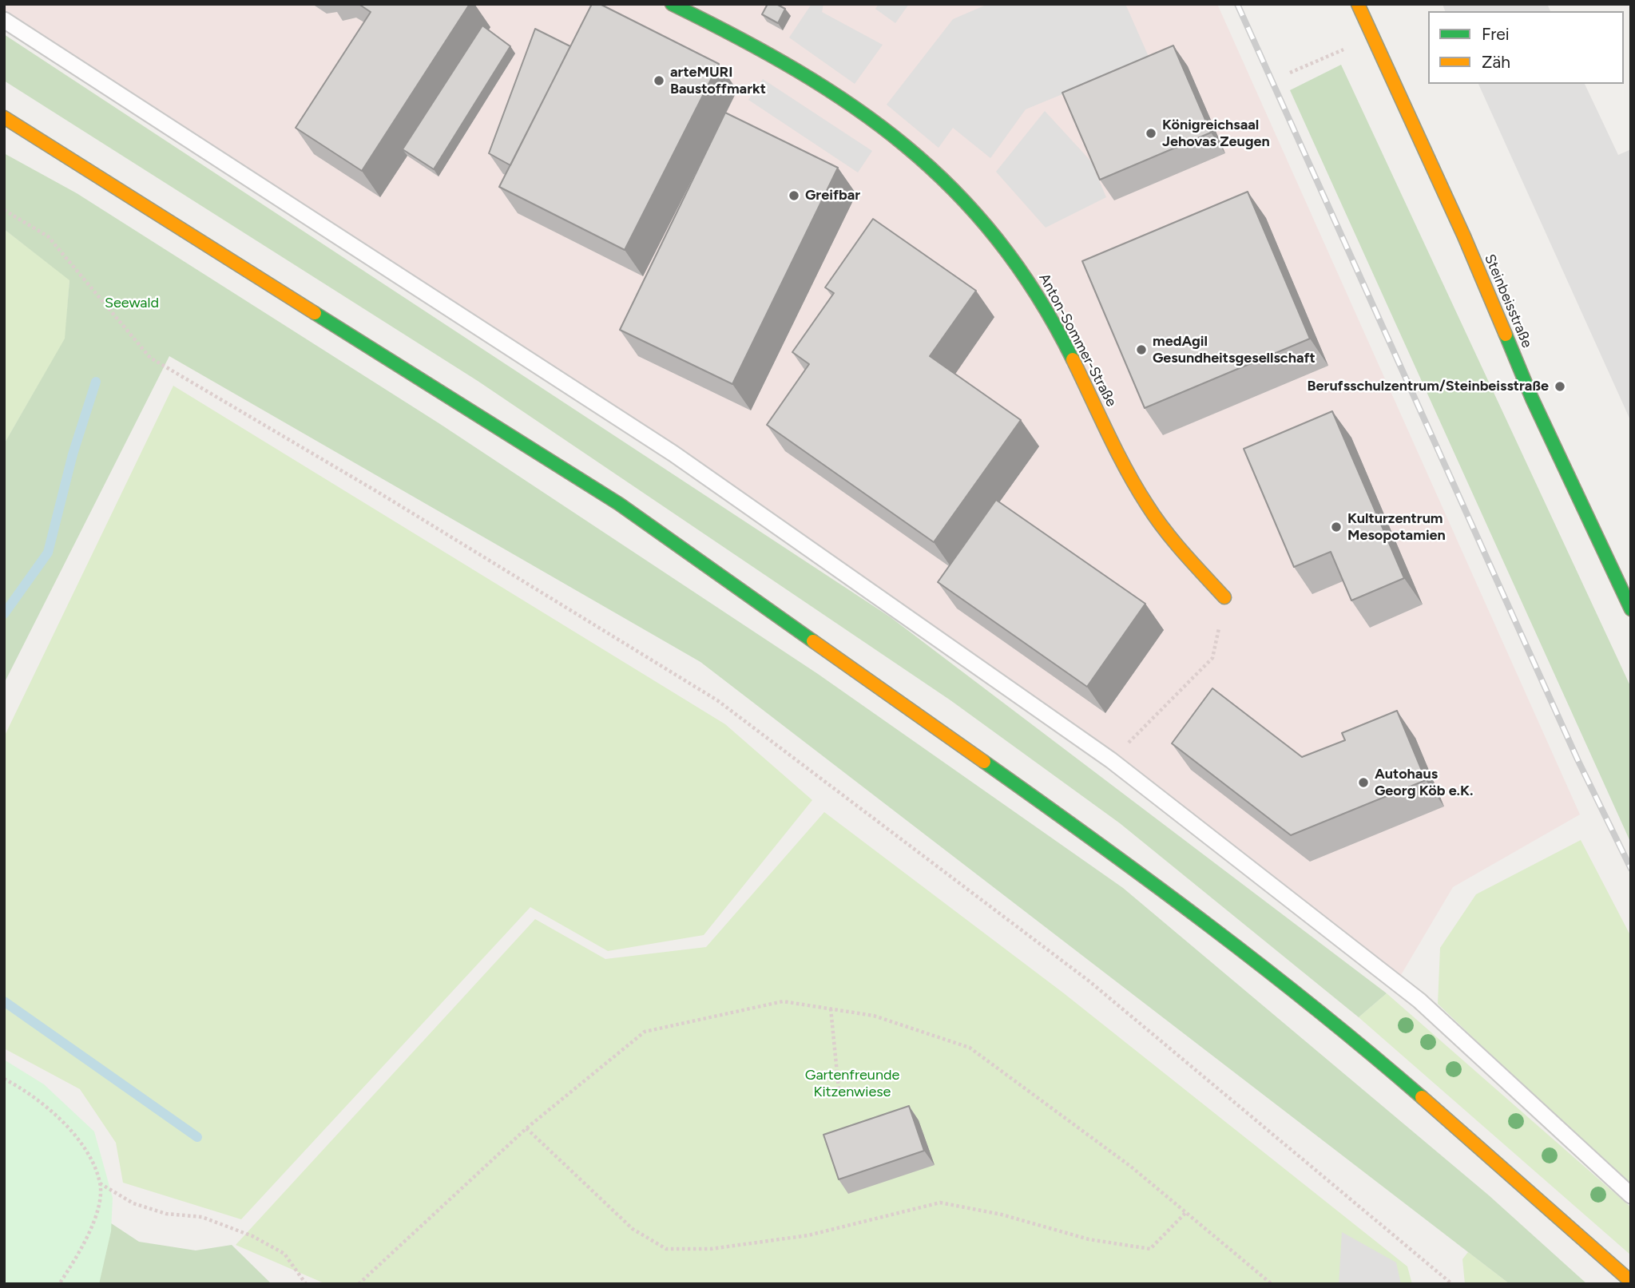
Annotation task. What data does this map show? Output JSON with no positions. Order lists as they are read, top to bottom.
{
  "streets": {
    "main road": ["Steinbeisstraße", "Anton-Sommer-Straße"]
  },
  "parks": ["Seewald", "Gartenfreunde Kitzenwiese"],
  "places": [
    "arteMURI Baustoffmarkt",
    "Königreichsaal Jehovas Zeugen",
    "Greifbar",
    "medAgil Gesundheitsgesellschaft",
    "Berufsschulzentrum/Steinbeisstraße",
    "Kulturzentrum Mesopotamien",
    "Autohaus Georg Köb e.K."
  ],
  "legend": ["Frei", "Zäh"]
}
